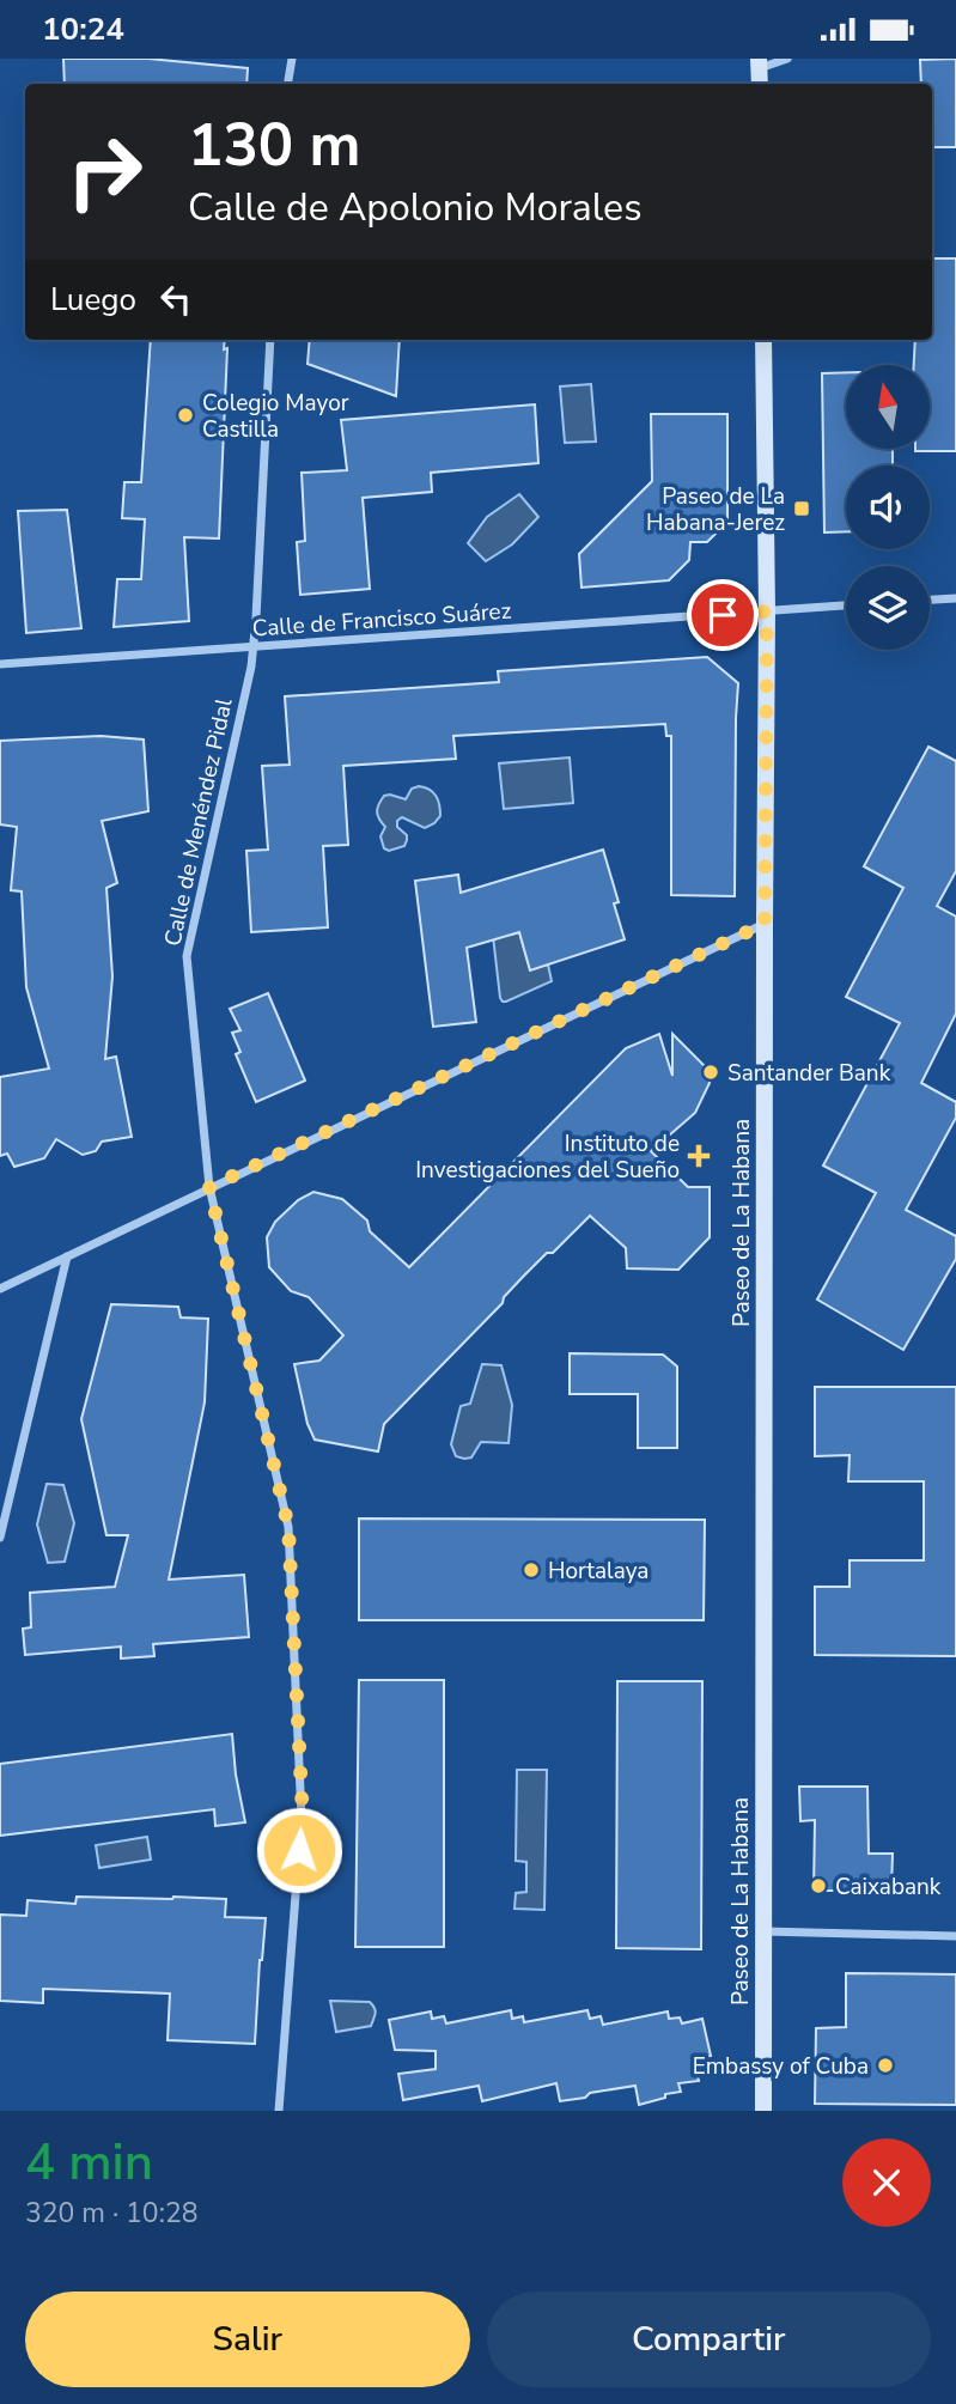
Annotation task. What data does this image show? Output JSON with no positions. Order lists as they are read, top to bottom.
{
  "streets": {
    "street": ["Calle de Francisco Suárez", "Calle de Menéndez Pidal", "Paseo de La Habana"]
  },
  "crossings": [
    ["Calle de Francisco Suárez", "Calle de Menéndez Pidal"],
    ["Calle de Francisco Suárez", "Paseo de La Habana"]
  ],
  "places": {
    "other": [
      "Colegio Mayor Castilla",
      "Santander Bank",
      "Hortalaya",
      "Caixabank",
      "Embassy of Cuba"
    ],
    "transit": ["Paseo de La Habana-Jerez"],
    "health": ["Instituto de Investigaciones del Sueño"]
  },
  "north": "top",
  "page": {
    "status": "10:24",
    "turn": ["130 m", "Calle de Apolonio Morales"],
    "then": "Luego",
    "heading": ["4 min", "320 m · 10:28"],
    "buttons": ["Salir", "Compartir"]
  }
}
